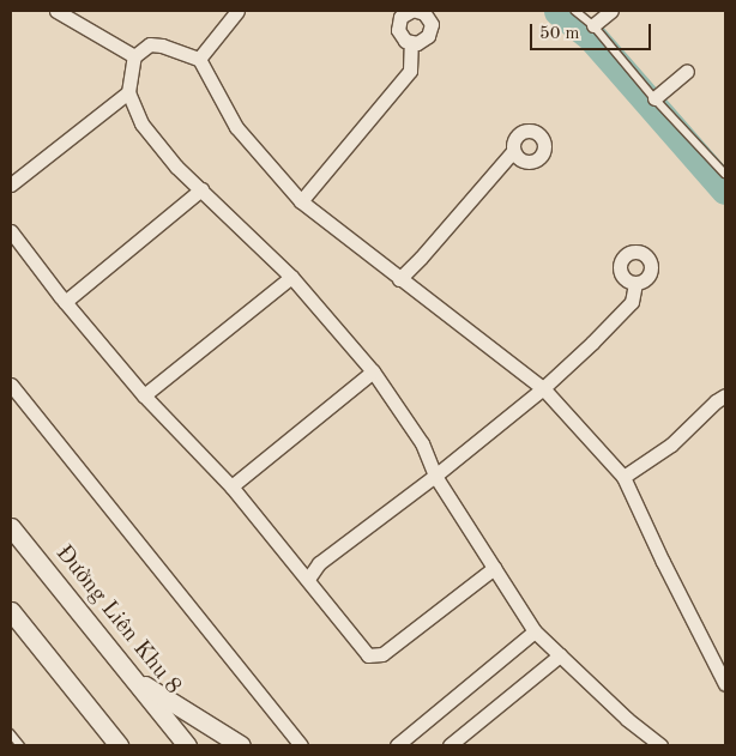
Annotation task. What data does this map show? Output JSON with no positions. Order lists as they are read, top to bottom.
{
  "streets": {
    "street": ["Đường Liên Khu 8"]
  },
  "scale_bar": "50 m"
}
